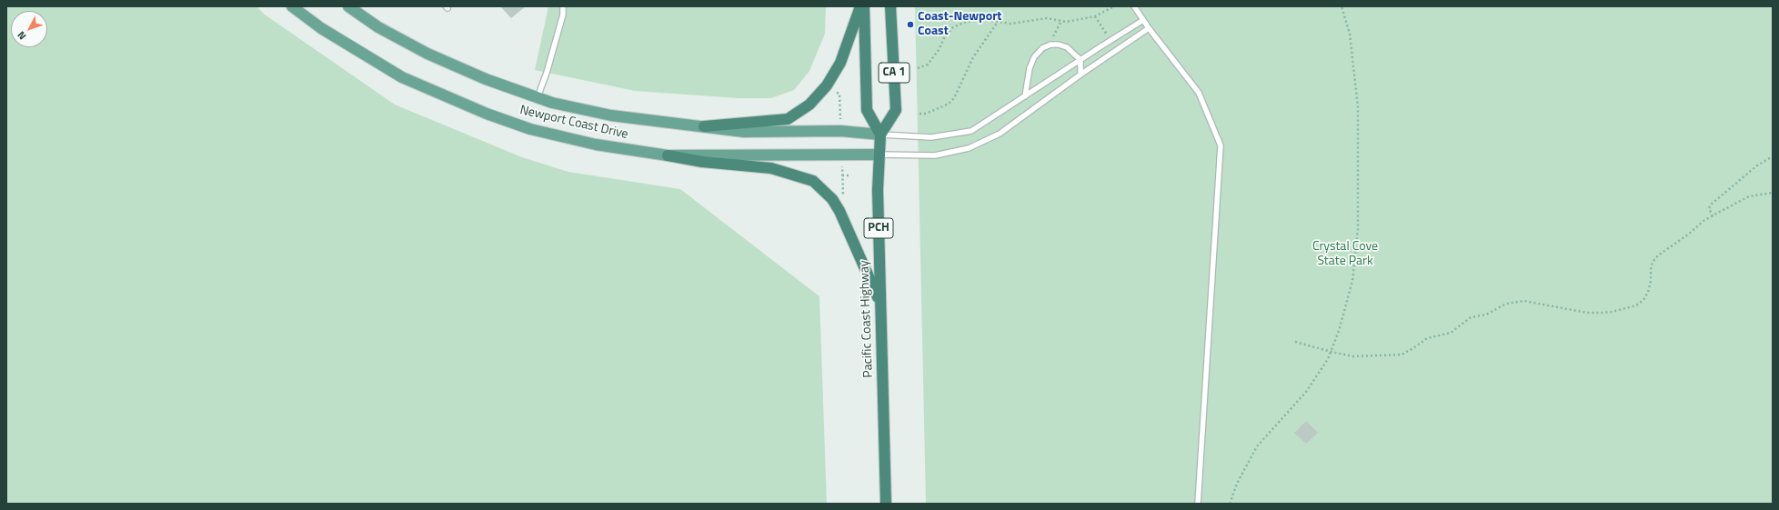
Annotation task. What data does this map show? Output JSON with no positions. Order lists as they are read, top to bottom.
{
  "streets": {
    "highway": ["CA 1", "PCH", "Pacific Coast Highway"],
    "main road": ["Newport Coast Drive"]
  },
  "crossings": [
    ["CA 1", "Newport Coast Drive"],
    ["CA 1", "Pacific Coast Highway"],
    ["Newport Coast Drive", "Pacific Coast Highway"]
  ],
  "parks": ["Crystal Cove State Park"],
  "places": ["Coast-Newport Coast"],
  "north": "bottom left"
}
